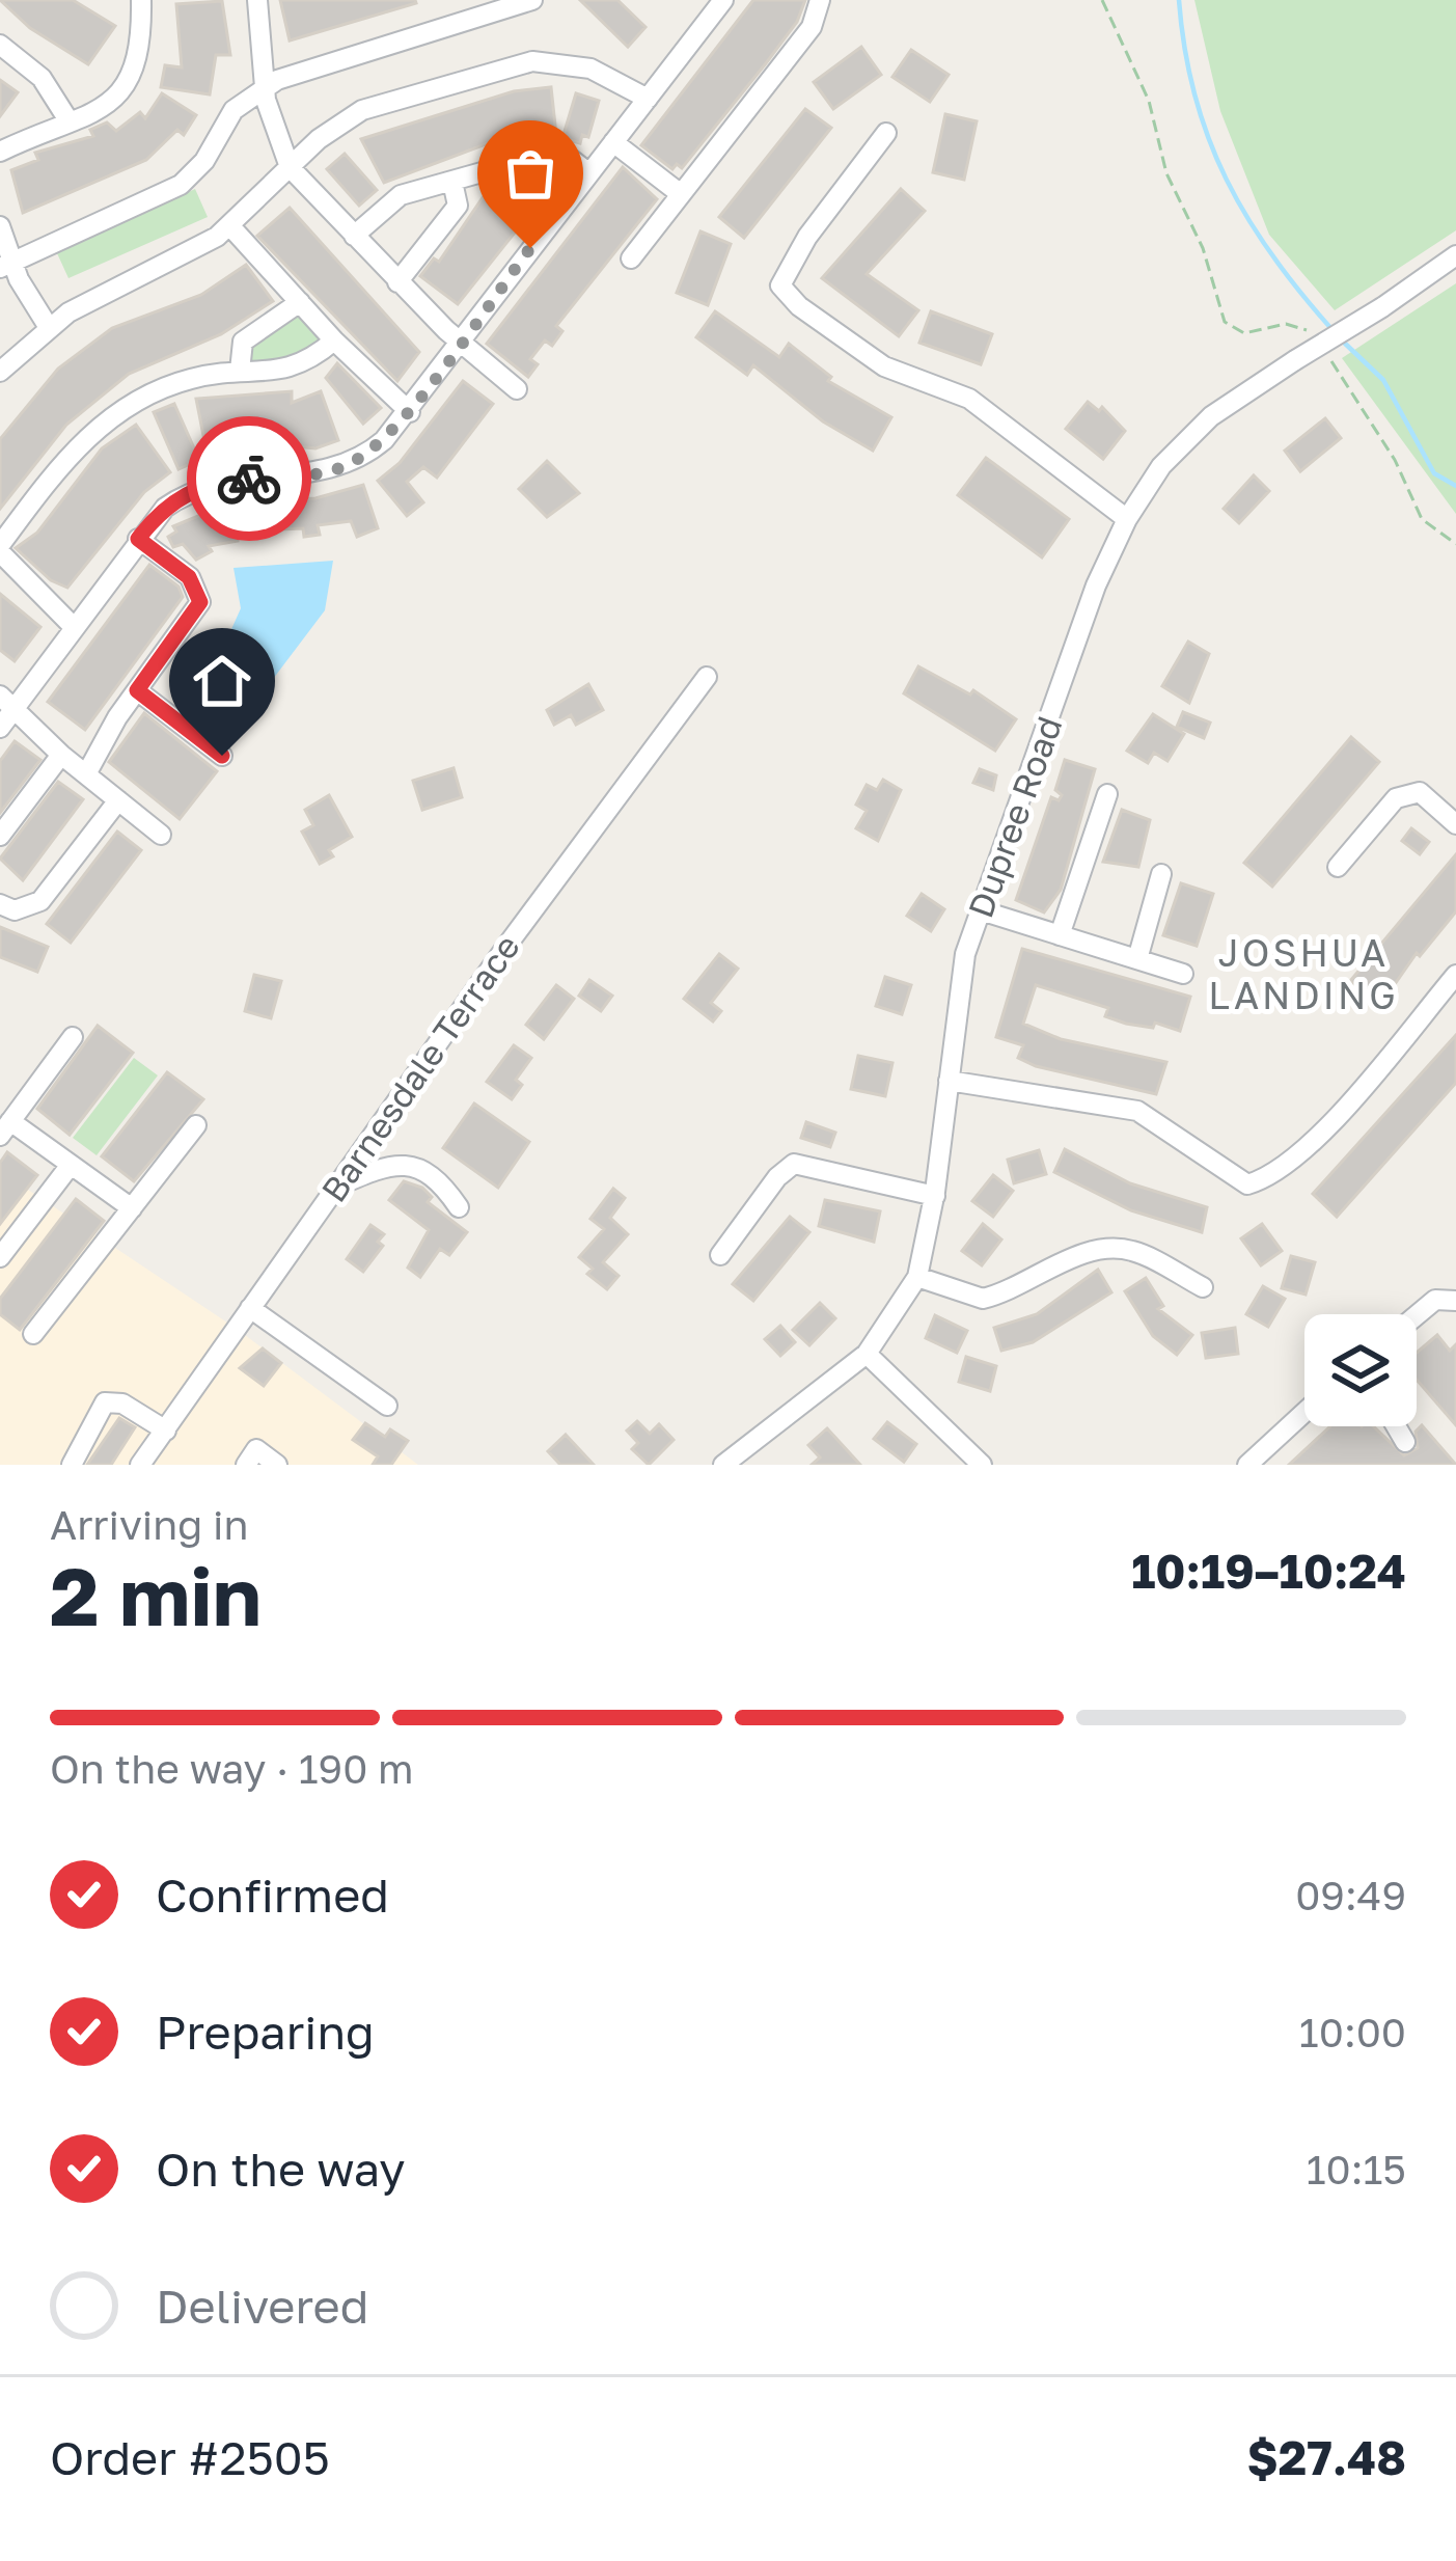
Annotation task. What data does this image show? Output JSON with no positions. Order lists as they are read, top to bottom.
{
  "streets": {
    "street": ["Dupree Road", "Barnesdale Terrace"]
  },
  "districts": ["JOSHUA LANDING"],
  "page": {
    "heading": ["2 min", "Arriving in", "10:19–10:24"],
    "panel": ["Order #2505", "$27.48"],
    "bar": "On the way · 190 m",
    "list": [
      ["Confirmed", "09:49"],
      ["Preparing", "10:00"],
      ["On the way", "10:15"],
      "Delivered"
    ]
  }
}
